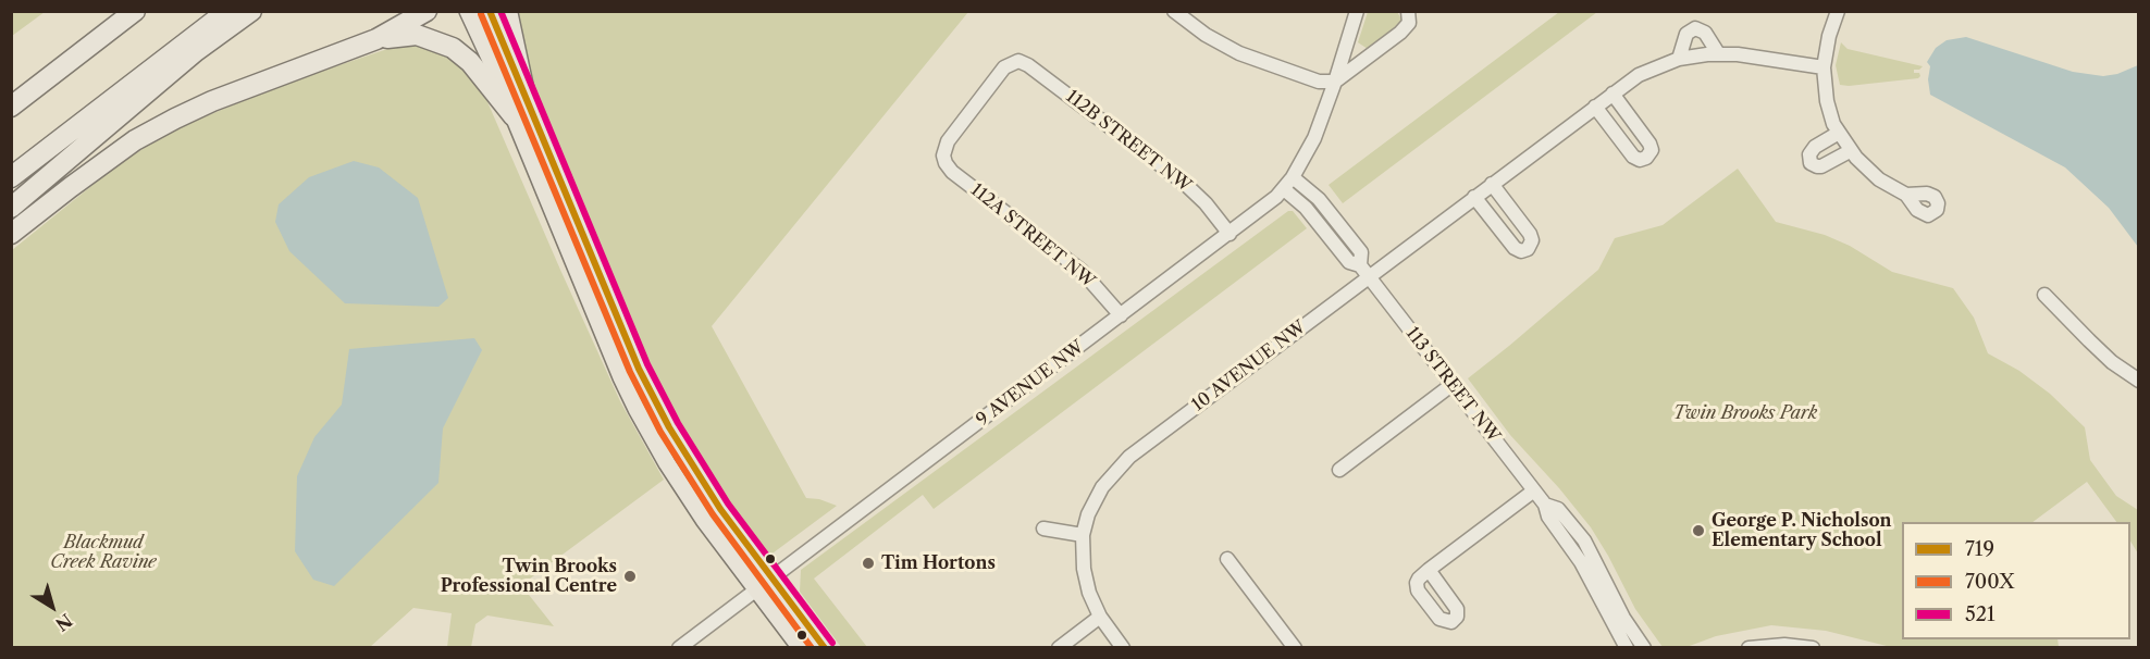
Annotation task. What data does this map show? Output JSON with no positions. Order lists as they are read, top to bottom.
{
  "streets": {
    "street": [
      "112B STREET NW",
      "112A STREET NW",
      "10 AVENUE NW",
      "9 AVENUE NW",
      "113 STREET NW"
    ]
  },
  "crossings": [
    ["112B STREET NW", "112A STREET NW"],
    ["112B STREET NW", "9 AVENUE NW"],
    ["112A STREET NW", "9 AVENUE NW"],
    ["10 AVENUE NW", "113 STREET NW"],
    ["9 AVENUE NW", "113 STREET NW"]
  ],
  "parks": ["Twin Brooks Park", "Blackmud Creek Ravine"],
  "places": ["George P. Nicholson Elementary School", "Tim Hortons", "Twin Brooks Professional Centre"],
  "lines": ["transit line 719", "transit line 521", "transit line 700X"],
  "legend": ["719", "700X", "521"],
  "north": "bottom right"
}
